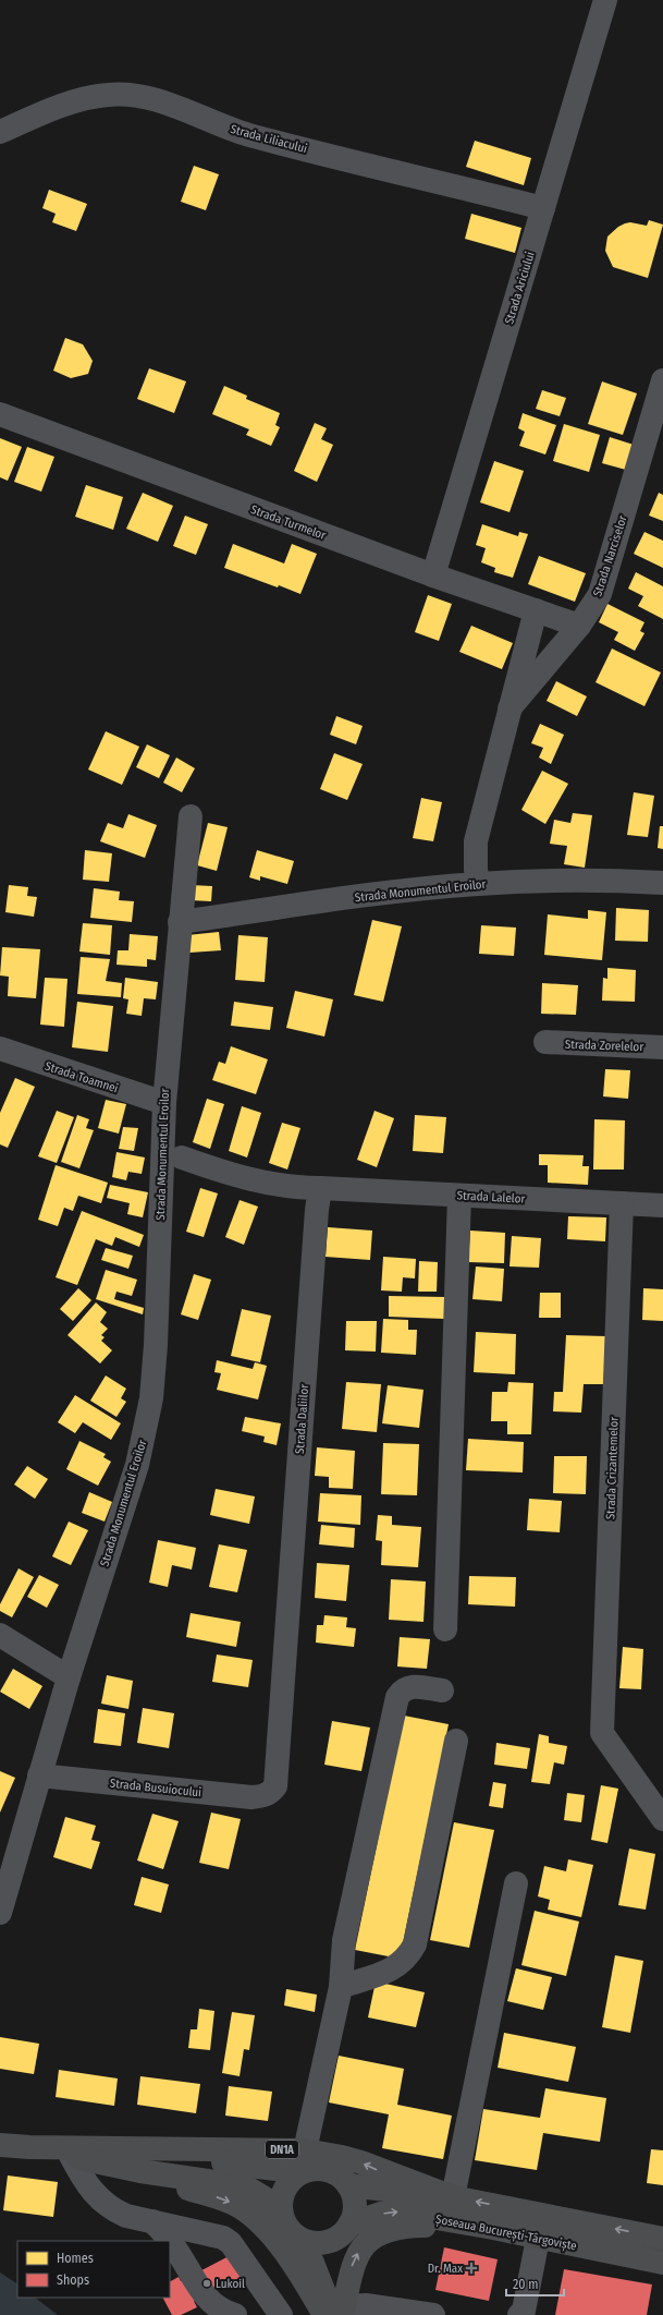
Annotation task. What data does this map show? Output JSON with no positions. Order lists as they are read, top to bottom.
{
  "streets": {
    "main road": ["DN1A", "Șoseaua București-Târgoviște"],
    "street": [
      "Strada Liliacului",
      "Strada Ariciului",
      "Strada Turmelor",
      "Strada Narciselor",
      "Strada Monumentul Eroilor",
      "Strada Zorelelor",
      "Strada Toamnei",
      "Strada Lalelor",
      "Strada Daliilor",
      "Strada Crizantemelor",
      "Strada Busuiocului"
    ]
  },
  "crossings": [
    ["Strada Liliacului", "Strada Ariciului"],
    ["Strada Ariciului", "Strada Turmelor"],
    ["Strada Turmelor", "Strada Narciselor"],
    ["Strada Narciselor", "Strada Monumentul Eroilor"],
    ["Strada Monumentul Eroilor", "Strada Toamnei"],
    ["Strada Monumentul Eroilor", "Strada Busuiocului"],
    ["Strada Lalelor", "Strada Daliilor"],
    ["Strada Lalelor", "Strada Crizantemelor"],
    ["Strada Daliilor", "Strada Busuiocului"],
    ["DN1A", "Șoseaua București-Târgoviște"]
  ],
  "places": {
    "health": ["Dr. Max"],
    "other": ["Lukoil"]
  },
  "legend": ["Homes", "Shops"],
  "scale_bar": "20 m"
}
